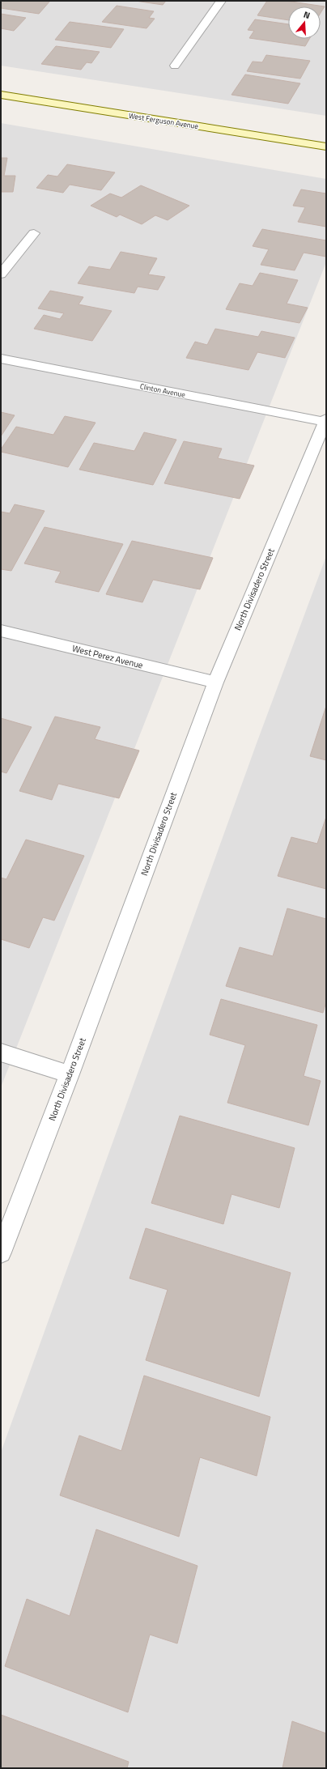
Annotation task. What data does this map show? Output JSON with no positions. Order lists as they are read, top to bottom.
{
  "streets": {
    "street": [
      "West Ferguson Avenue",
      "Clinton Avenue",
      "North Divisadero Street",
      "West Perez Avenue"
    ]
  },
  "crossings": [
    ["Clinton Avenue", "North Divisadero Street"],
    ["North Divisadero Street", "West Perez Avenue"]
  ],
  "north": "top"
}
